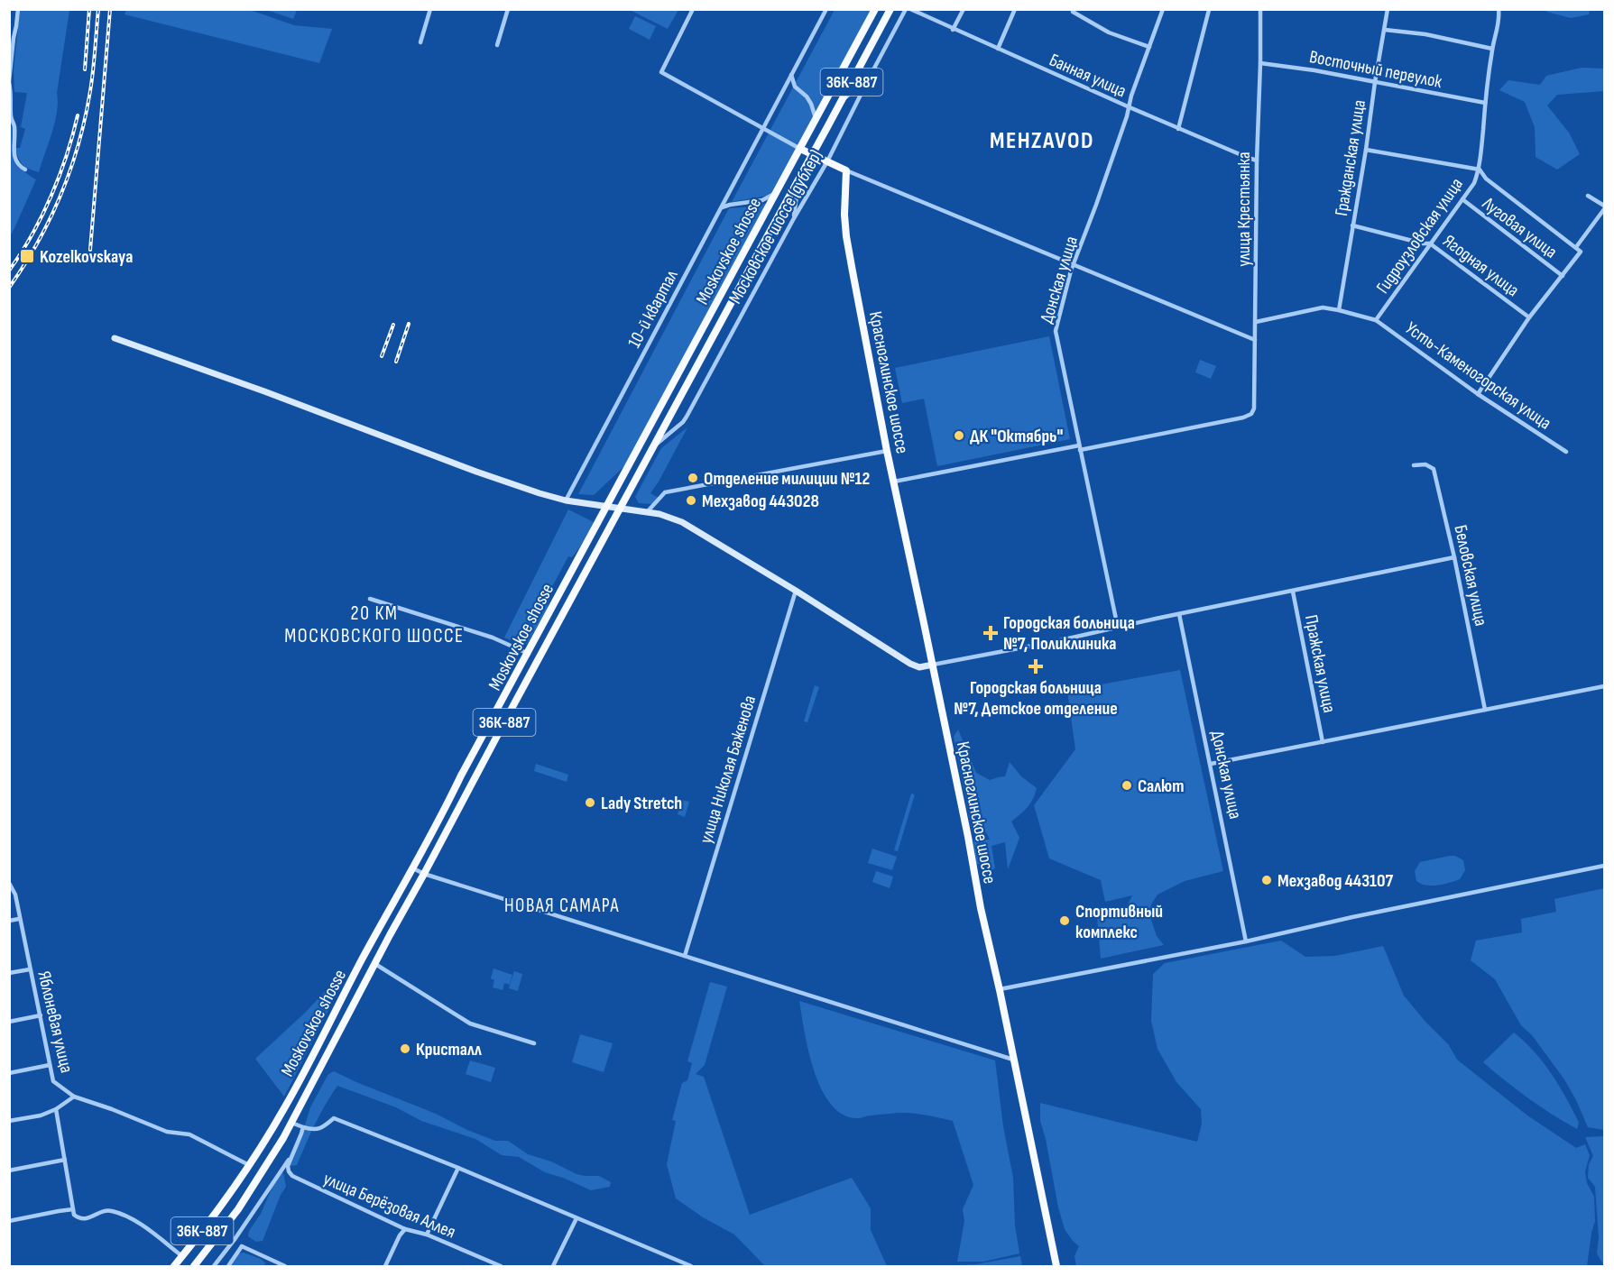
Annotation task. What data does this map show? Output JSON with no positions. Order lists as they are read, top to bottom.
{
  "streets": {
    "main road": ["36К-887", "Moskovskoe shosse", "Красноглинское шоссе"],
    "street": [
      "Восточный переулок",
      "Банная улица",
      "Гражданская улица",
      "улица Крестьянка",
      "Московское шоссе (дублер)",
      "Луговая улица",
      "Гидроузловская улица",
      "Ягодная улица",
      "Донская улица",
      "10-й квартал",
      "Усть-Каменогорская улица",
      "Беловская улица",
      "Пражская улица",
      "улица Николая Баженова",
      "Яблоневая улица",
      "улица Берёзовая Аллея"
    ]
  },
  "crossings": [
    ["Восточный переулок", "Гражданская улица"],
    ["Восточный переулок", "улица Крестьянка"],
    ["Восточный переулок", "Гидроузловская улица"],
    ["Банная улица", "улица Крестьянка"],
    ["Банная улица", "Московское шоссе (дублер)"],
    ["Банная улица", "Донская улица"],
    ["Гражданская улица", "Ягодная улица"],
    ["улица Крестьянка", "Донская улица"],
    ["Московское шоссе (дублер)", "Moskovskoe shosse"],
    ["Луговая улица", "Гидроузловская улица"],
    ["Гидроузловская улица", "Ягодная улица"],
    ["Гидроузловская улица", "Усть-Каменогорская улица"]
  ],
  "districts": ["MEHZAVOD", "20 КМ МОСКОВСКОГО ШОССЕ", "НОВАЯ САМАРА"],
  "places": {
    "transit": ["Kozelkovskaya"],
    "other": [
      "ДК \"Октябрь\"",
      "Отделение милиции №12",
      "Мехзавод 443028",
      "Салют",
      "Lady Stretch",
      "Мехзавод 443107",
      "Спортивный комплекс",
      "Кристалл"
    ],
    "health": ["Городская больница №7, Поликлиника", "Городская больница №7, Детское отделение"]
  }
}
